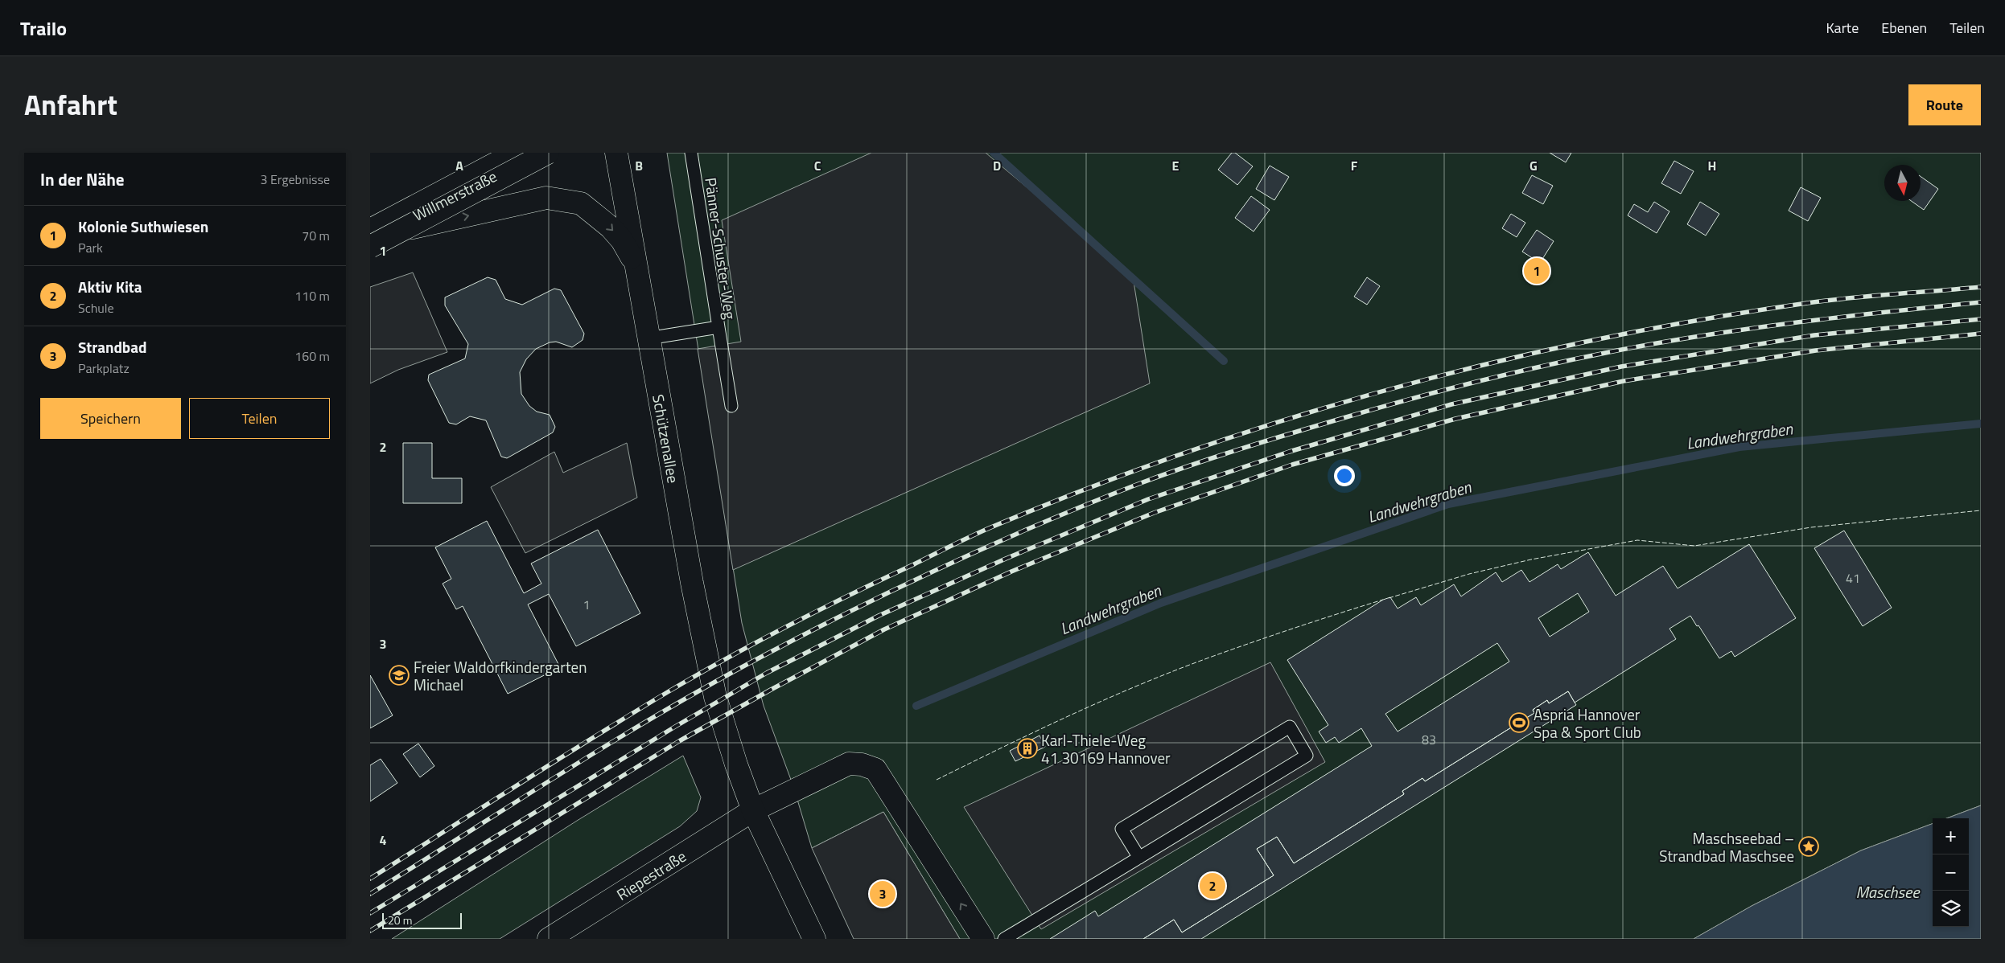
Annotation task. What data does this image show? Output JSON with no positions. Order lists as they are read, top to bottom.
{
  "streets": {
    "main road": ["Willmerstraße", "Schützenallee", "Riepestraße"],
    "lane": ["Pänner-Schuster-Weg"]
  },
  "crossings": [
    ["Pänner-Schuster-Weg", "Schützenallee"],
    ["Schützenallee", "Riepestraße"]
  ],
  "water": ["Landwehrgraben", "Maschsee"],
  "places": {
    "school or university": ["Freier Waldorfkindergarten Michael"],
    "sports": ["Aspria Hannover Spa & Sport Club"],
    "building": ["Karl-Thiele-Weg 41 30169 Hannover"],
    "place": ["Maschseebad – Strandbad Maschsee"]
  },
  "house_numbers": ["41", "1", "83"],
  "scale_bar": "20 m",
  "north": "bottom",
  "page": {
    "header": "Trailo",
    "nav": ["Karte", "Ebenen", "Teilen"],
    "title": "Anfahrt",
    "buttons": [
      "Route",
      ["Speichern", "Teilen"]
    ],
    "heading": ["In der Nähe", "3 Ergebnisse"],
    "list": [
      {
        "mark": "1",
        "name": "Kolonie Suthwiesen",
        "note": "Park",
        "value": "70 m"
      },
      {
        "mark": "2",
        "name": "Aktiv Kita",
        "note": "Schule",
        "value": "110 m"
      },
      {
        "mark": "3",
        "name": "Strandbad",
        "note": "Parkplatz",
        "value": "160 m"
      }
    ],
    "pins": ["1", "2", "3"],
    "map_buttons": ["+", "−"],
    "scale": "20 m"
  },
  "grid": {
    "columns": [
      "A",
      "B",
      "C",
      "D",
      "E",
      "F",
      "G",
      "H"
    ],
    "rows": [
      "1",
      "2",
      "3",
      "4"
    ]
  }
}
